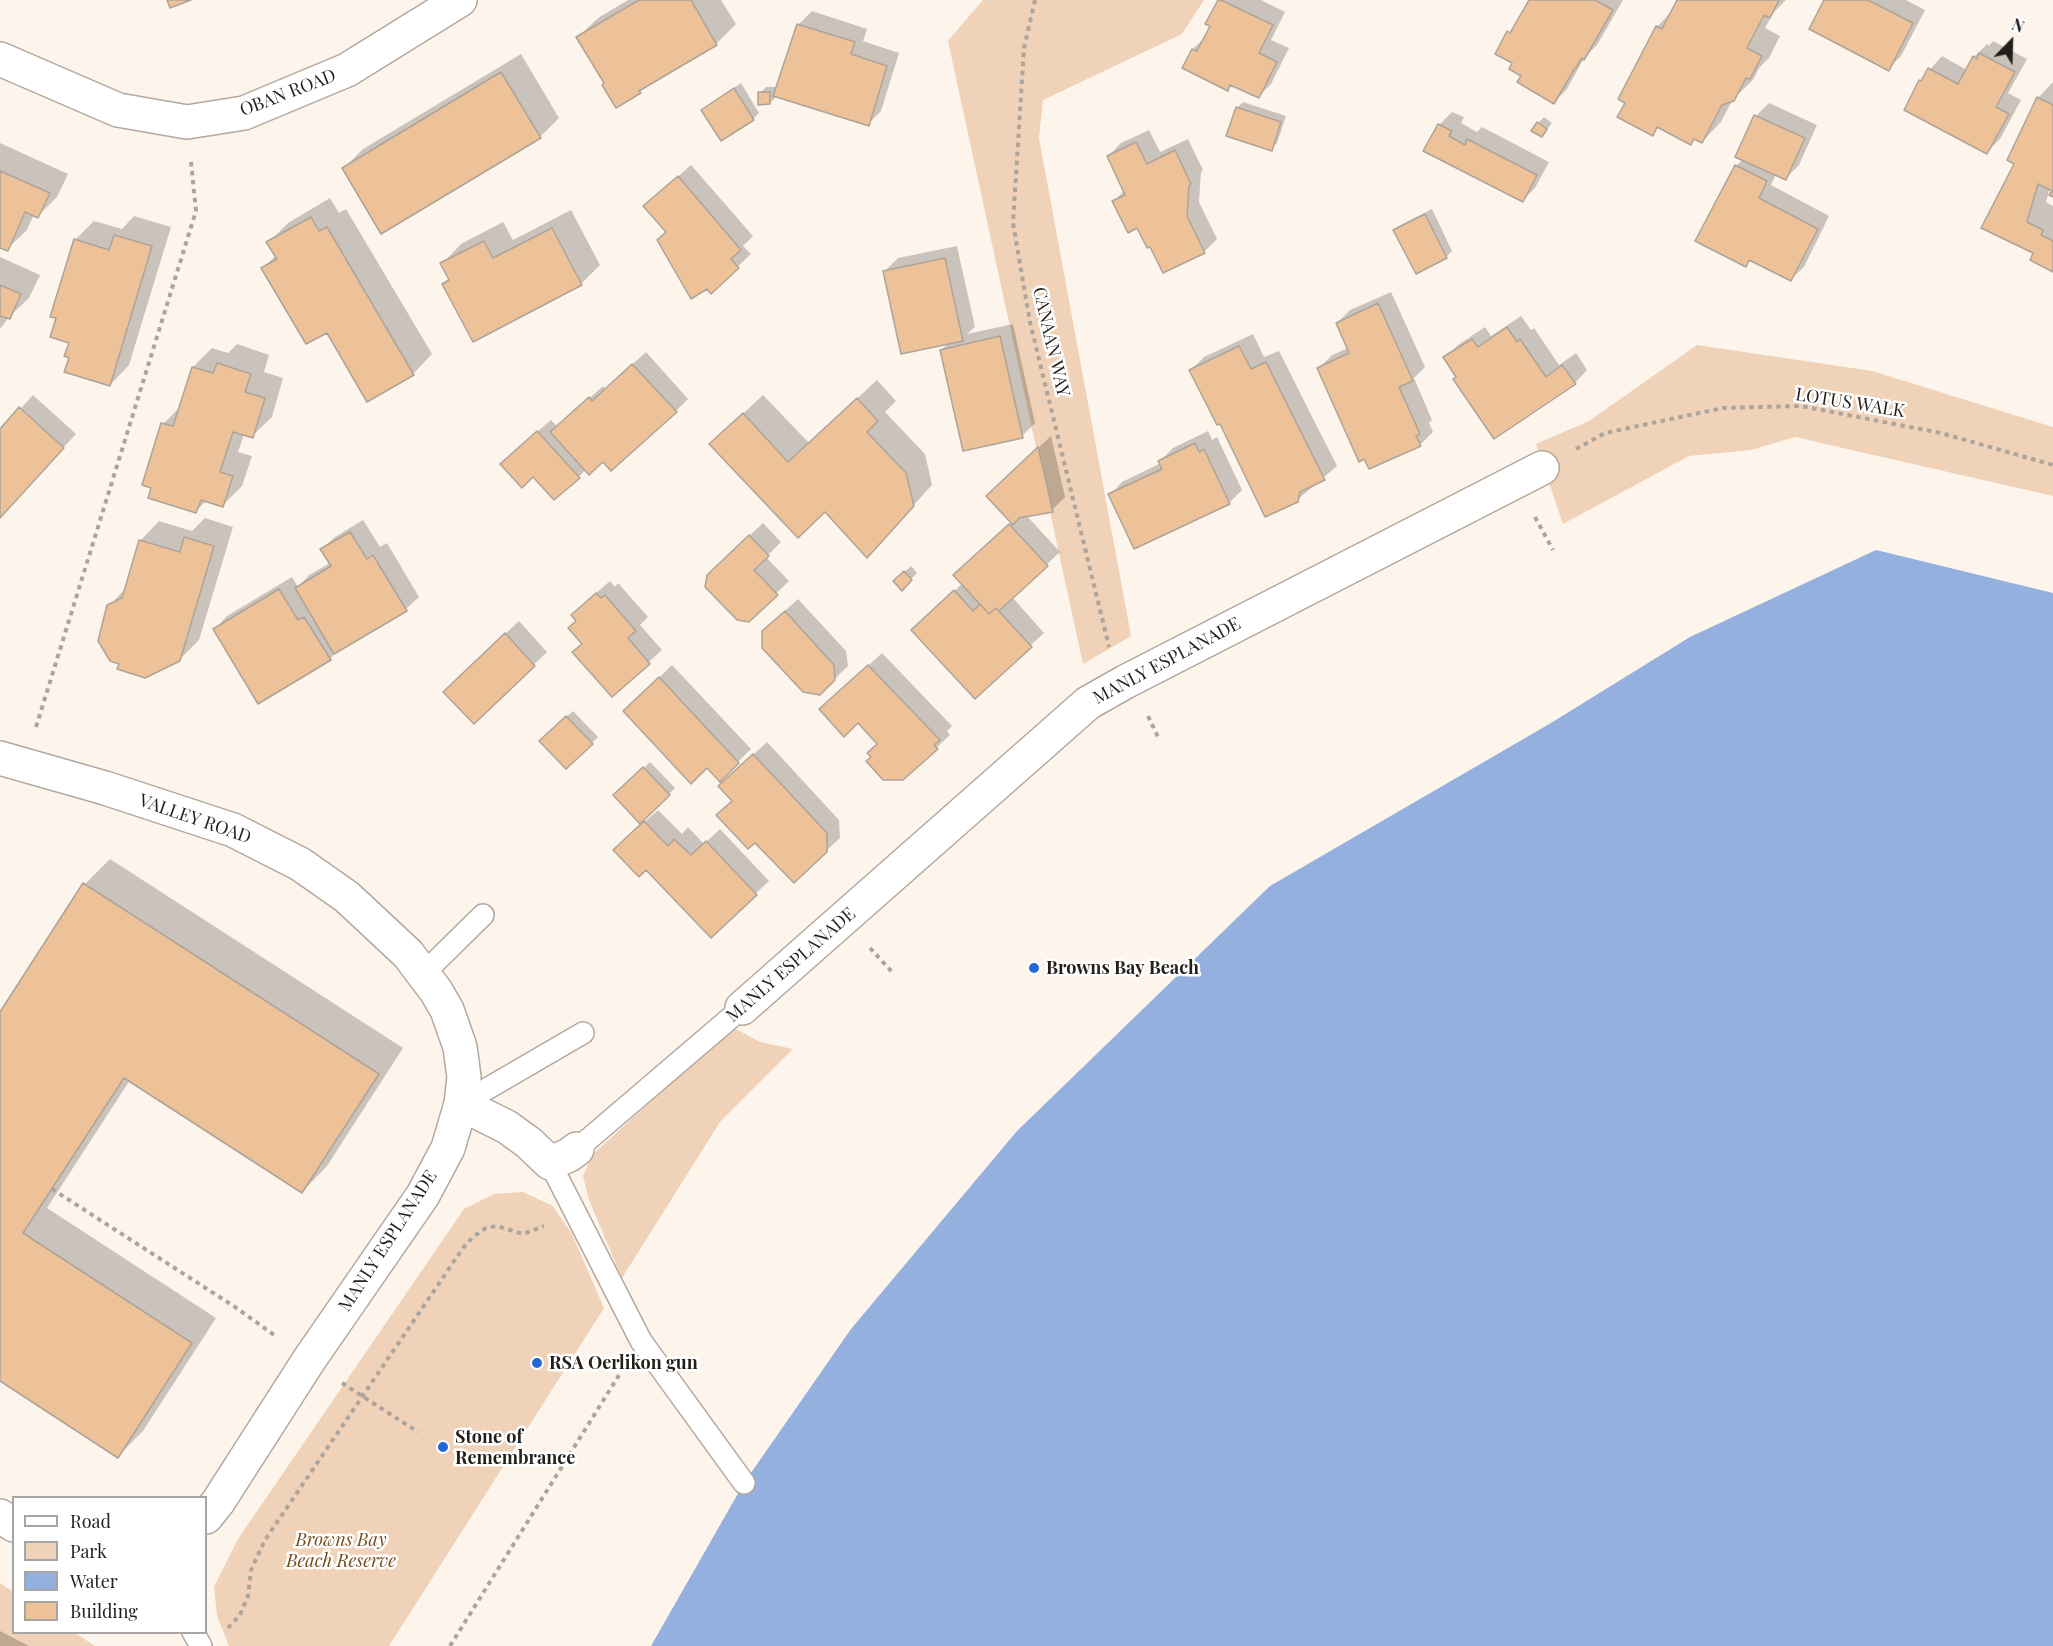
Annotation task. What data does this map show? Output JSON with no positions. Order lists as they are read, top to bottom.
{
  "streets": {
    "street": ["OBAN ROAD", "MANLY ESPLANADE", "VALLEY ROAD"],
    "path": ["CANAAN WAY", "LOTUS WALK"]
  },
  "crossings": [
    ["CANAAN WAY", "MANLY ESPLANADE"],
    ["MANLY ESPLANADE", "VALLEY ROAD"]
  ],
  "parks": ["Browns Bay Beach Reserve"],
  "places": ["Browns Bay Beach", "RSA Oerlikon gun", "Stone of Remembrance"],
  "legend": [
    "Road",
    "Park",
    "Water",
    "Building"
  ],
  "north": "top right"
}
